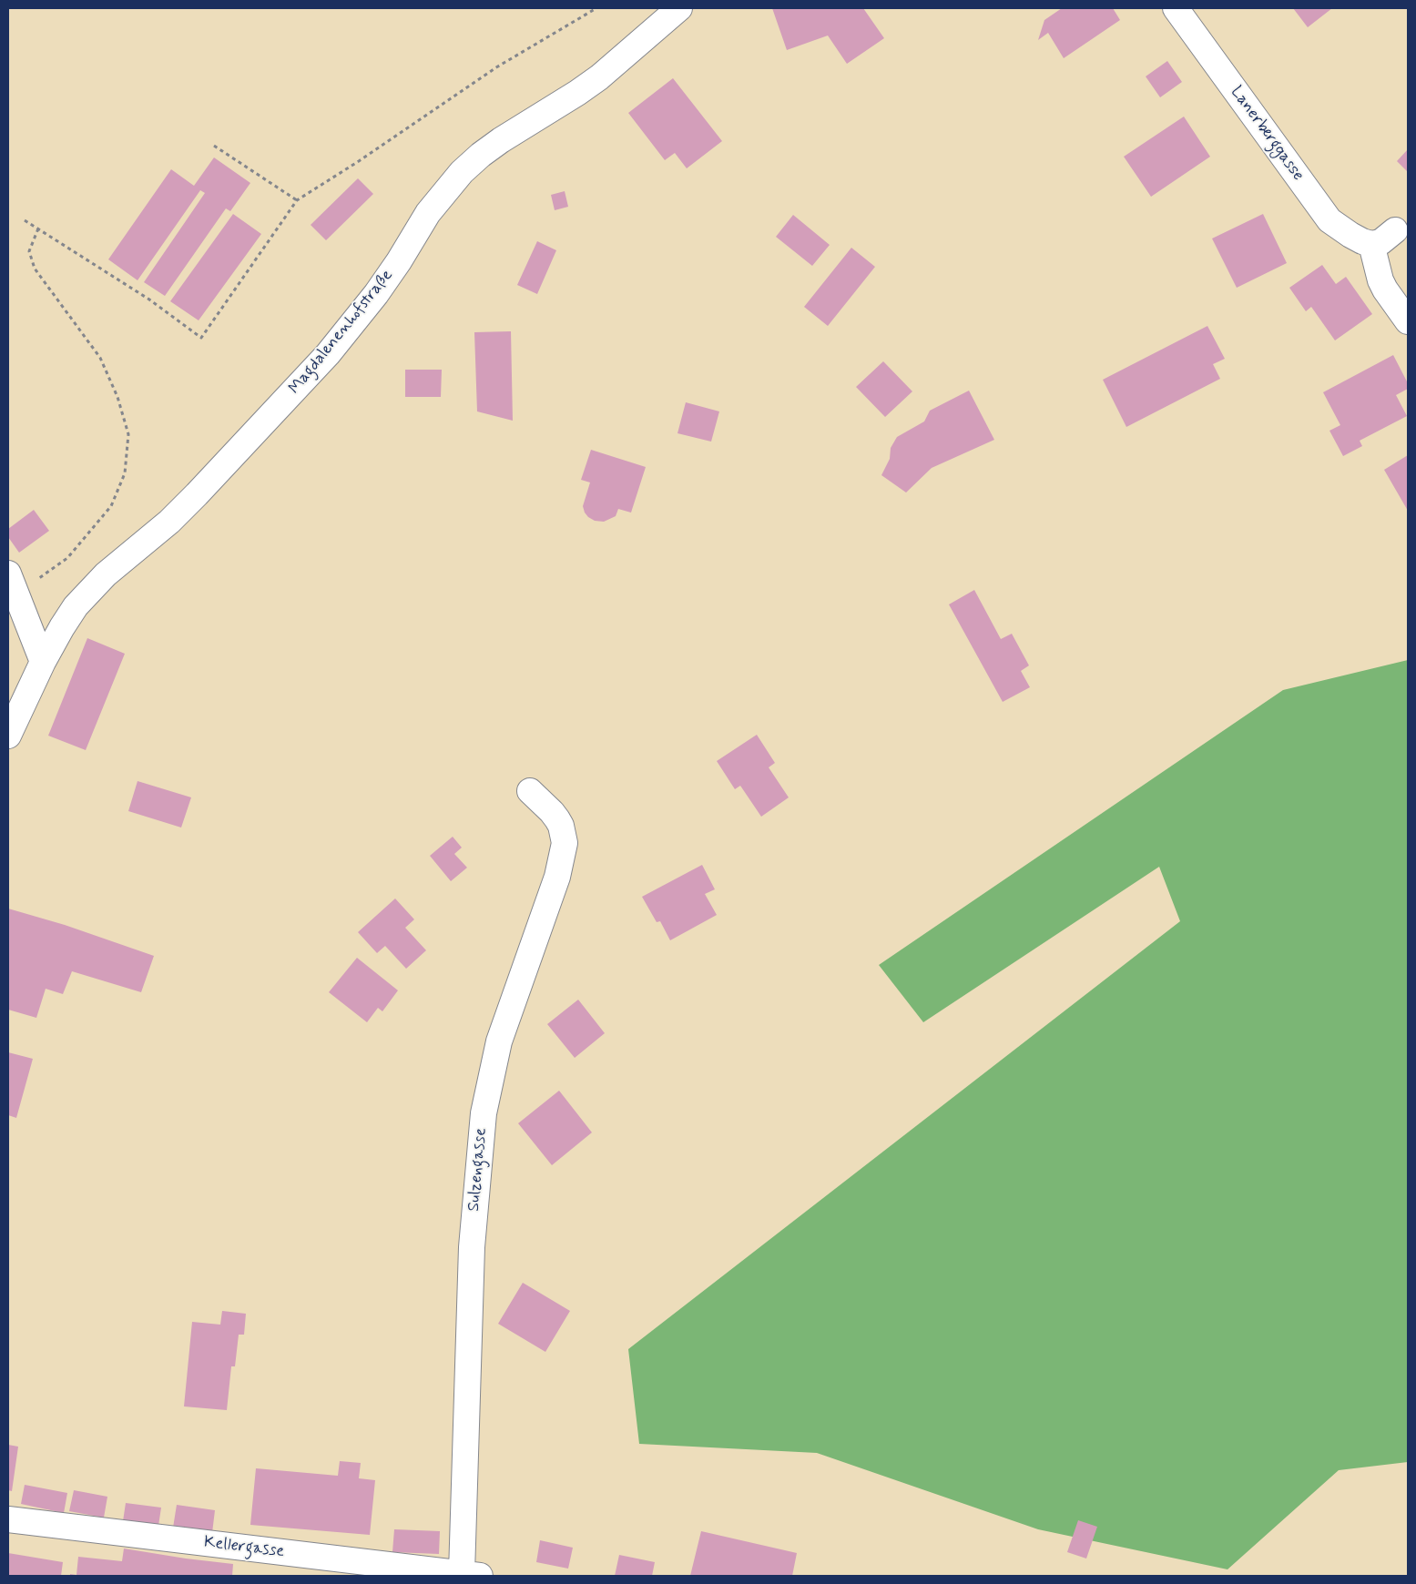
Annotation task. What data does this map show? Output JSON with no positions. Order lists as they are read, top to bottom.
{
  "streets": {
    "street": [
      "Lanerberggasse",
      "Magdalenenhofstraße",
      "Sulzengasse",
      "Kellergasse"
    ]
  },
  "crossings": [
    ["Sulzengasse", "Kellergasse"]
  ]
}
